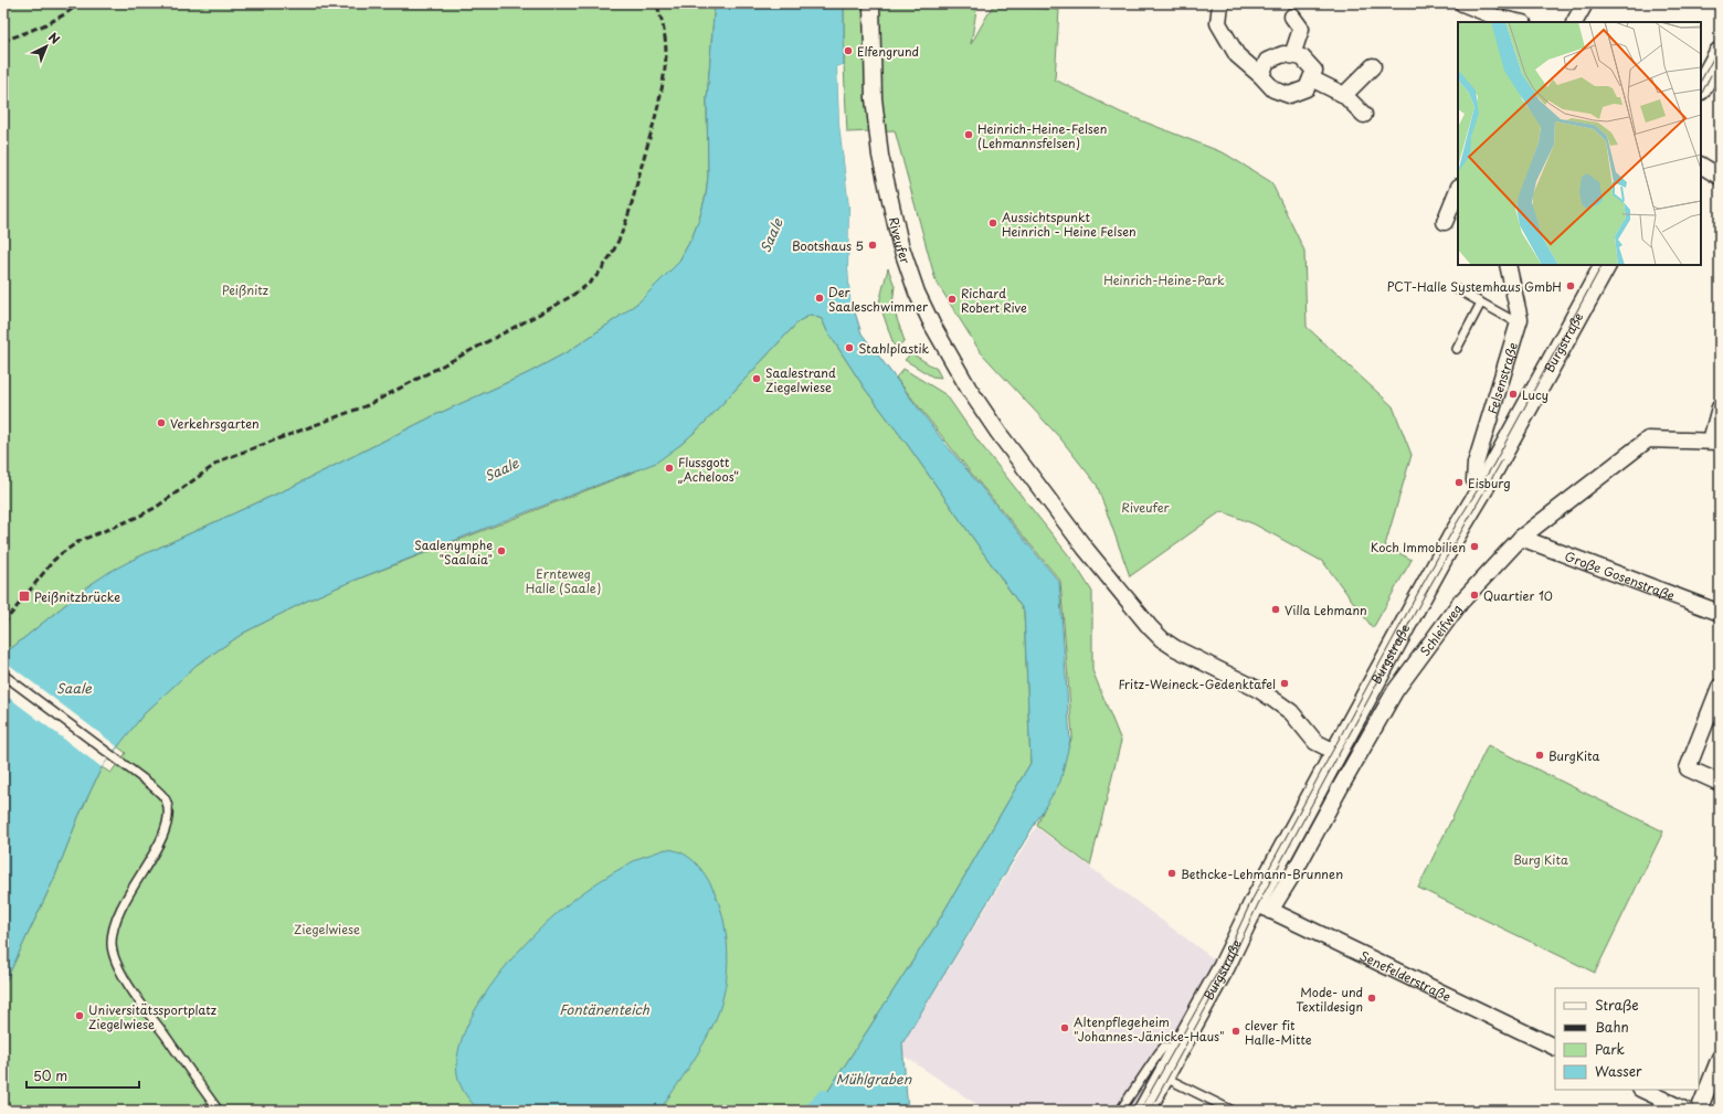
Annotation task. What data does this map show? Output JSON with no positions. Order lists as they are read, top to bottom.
{
  "streets": {
    "street": [
      "Riveufer",
      "Burgstraße",
      "Felsenstraße",
      "Große Gosenstraße",
      "Schleifweg",
      "Senefelderstraße"
    ]
  },
  "crossings": [
    ["Riveufer", "Burgstraße"],
    ["Burgstraße", "Felsenstraße"],
    ["Burgstraße", "Schleifweg"],
    ["Burgstraße", "Senefelderstraße"],
    ["Große Gosenstraße", "Schleifweg"],
    ["Schleifweg", "Senefelderstraße"]
  ],
  "water": ["Saale", "Fontänenteich", "Mühlgraben"],
  "parks": [
    "Heinrich-Heine-Park",
    "Peißnitz",
    "Riveufer",
    "Ernteweg Halle (Saale)",
    "Burg Kita",
    "Ziegelwiese"
  ],
  "places": {
    "other": [
      "Elfengrund",
      "Heinrich-Heine-Felsen (Lehmannsfelsen)",
      "Aussichtspunkt Heinrich - Heine Felsen",
      "Bootshaus 5",
      "PCT-Halle Systemhaus GmbH",
      "Der Saaleschwimmer",
      "Richard Robert Rive",
      "Stahlplastik",
      "Saalestrand Ziegelwiese",
      "Lucy",
      "Verkehrsgarten",
      "Flussgott „Acheloos“",
      "Eisburg",
      "Koch Immobilien",
      "Saalenymphe \"Saalaia\"",
      "Quartier 10",
      "Villa Lehmann",
      "Fritz-Weineck-Gedenktafel",
      "BurgKita",
      "Bethcke-Lehmann-Brunnen",
      "Mode- und Textildesign",
      "Universitätssportplatz Ziegelwiese",
      "Altenpflegeheim \"Johannes-Jänicke-Haus\"",
      "clever fit Halle-Mitte"
    ],
    "transit": ["Peißnitzbrücke"]
  },
  "legend": [
    "Straße",
    "Bahn",
    "Park",
    "Wasser"
  ],
  "scale_bar": "50 m",
  "north": "top right"
}
